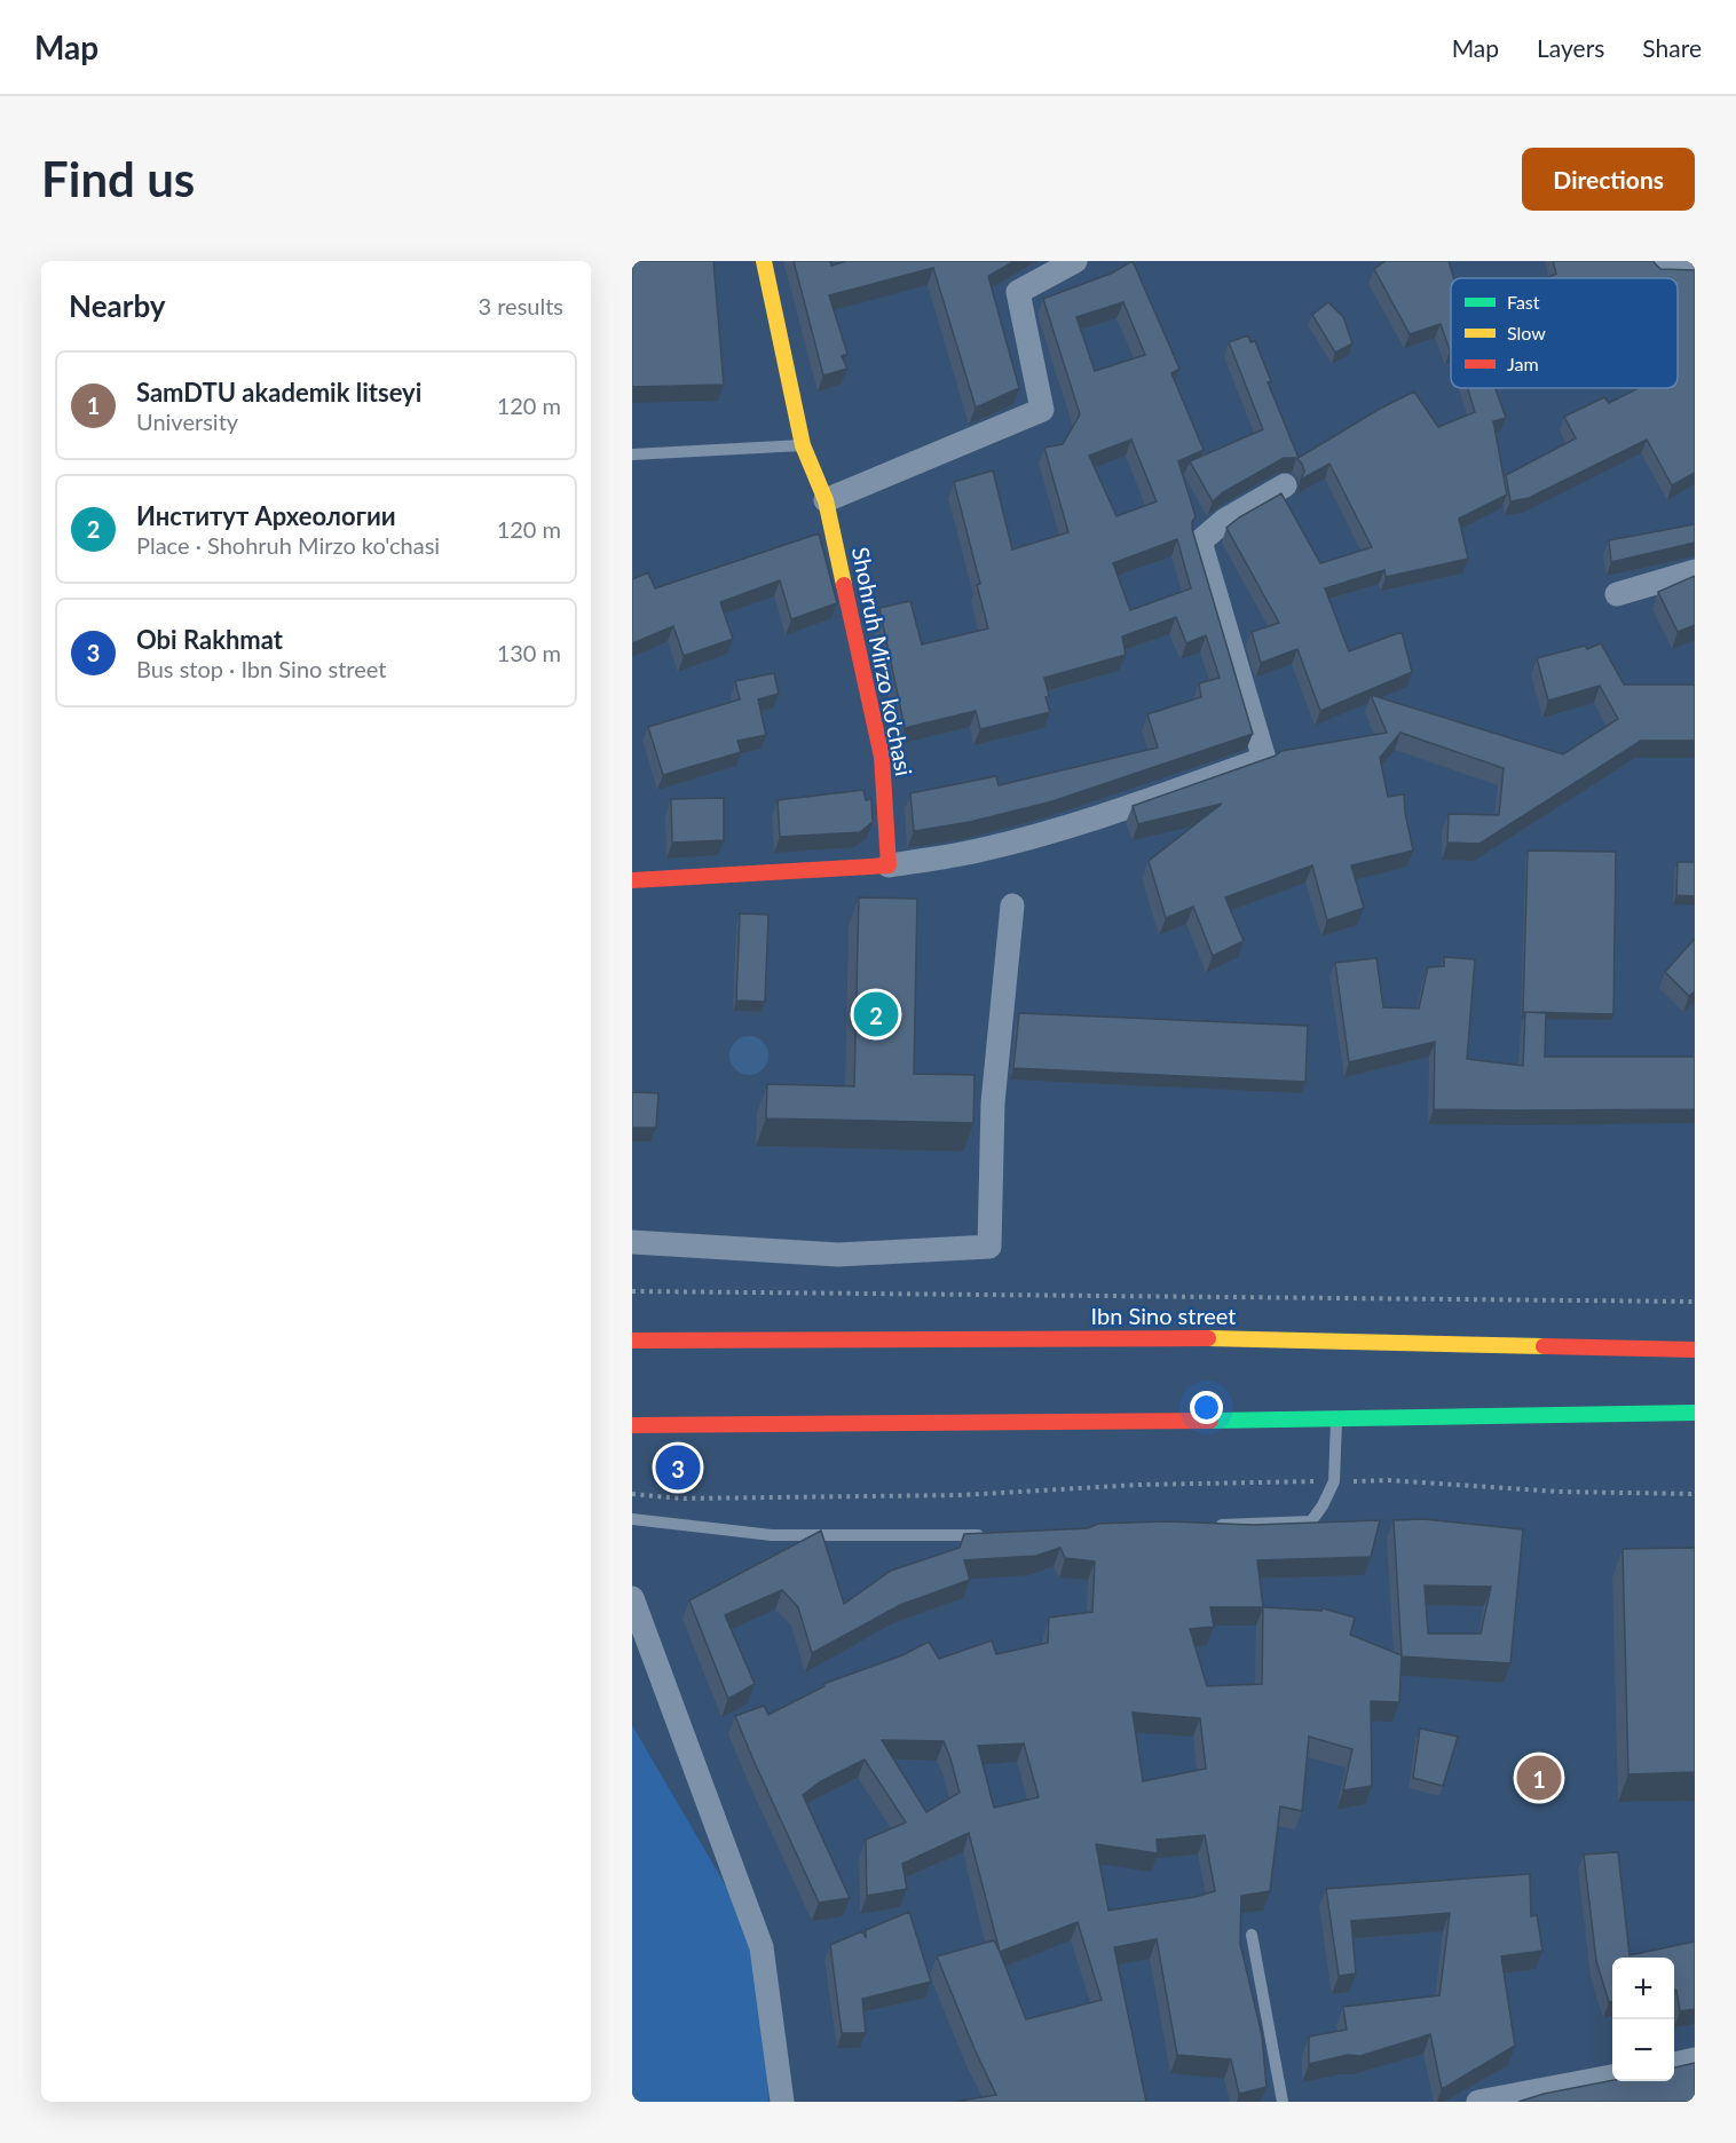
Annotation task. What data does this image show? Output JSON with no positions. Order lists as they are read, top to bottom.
{
  "streets": {
    "main road": ["Shohruh Mirzo ko'chasi", "Ibn Sino street"]
  },
  "legend": ["Fast", "Slow", "Jam"],
  "page": {
    "header": "Map",
    "nav": ["Map", "Layers", "Share"],
    "buttons": "Directions",
    "title": "Find us",
    "heading": ["Nearby", "3 results"],
    "list": [
      {
        "mark": "1",
        "name": "SamDTU akademik litseyi",
        "note": "University",
        "value": "120 m"
      },
      {
        "mark": "2",
        "name": "Институт Археологии",
        "note": "Place · Shohruh Mirzo ko'chasi",
        "value": "120 m"
      },
      {
        "mark": "3",
        "name": "Obi Rakhmat",
        "note": "Bus stop · Ibn Sino street",
        "value": "130 m"
      }
    ],
    "pins": ["2", "3", "1"],
    "map_buttons": ["+", "−"]
  }
}
